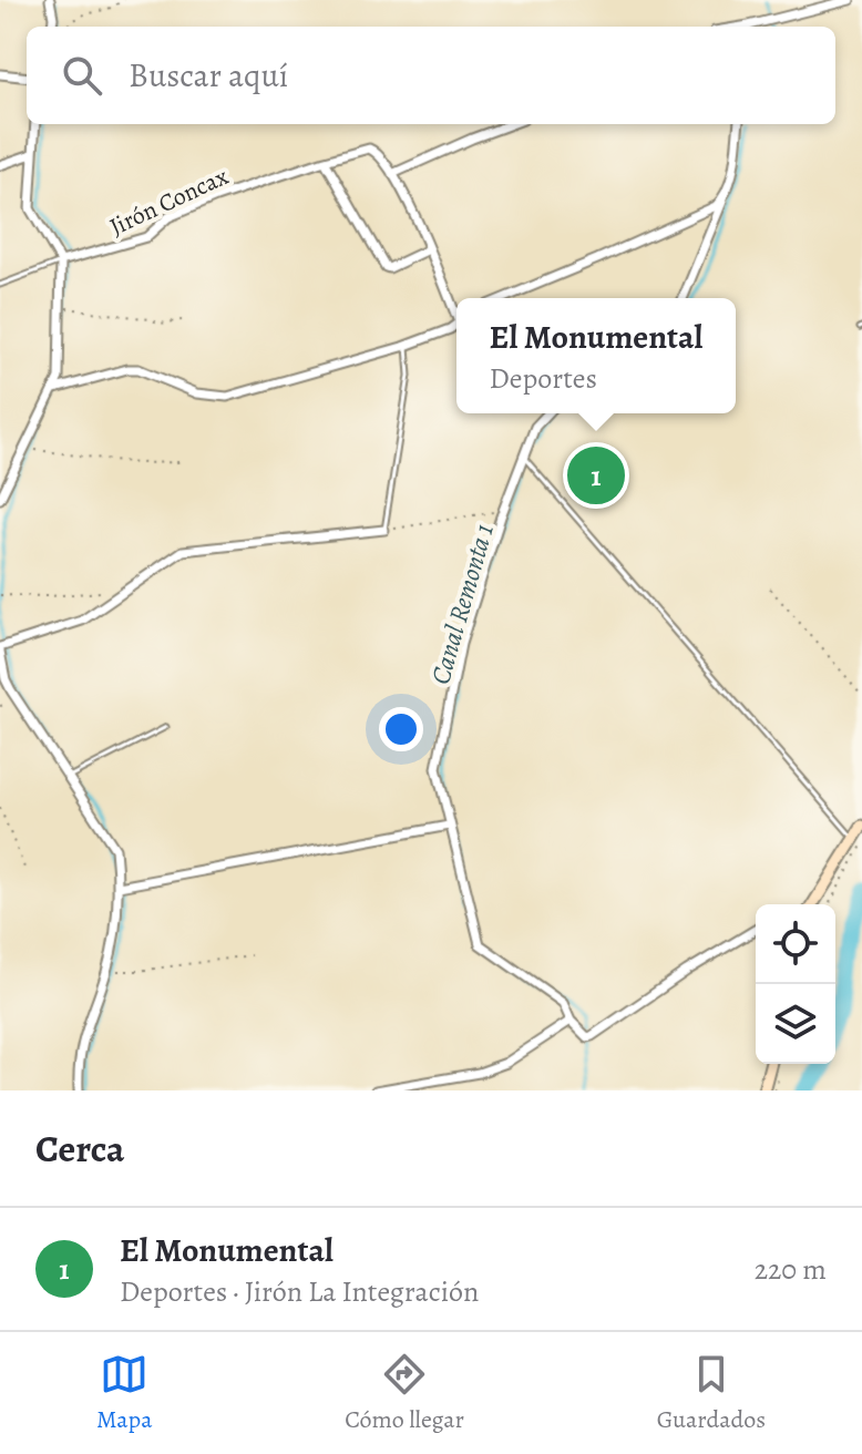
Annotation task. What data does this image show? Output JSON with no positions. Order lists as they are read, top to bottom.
{
  "streets": {
    "street": ["Jirón Concax"]
  },
  "water": ["Canal Remonta 1"],
  "page": {
    "search": "Buscar aquí",
    "popup": ["El Monumental", "Deportes"],
    "pins": "1",
    "heading": "Cerca",
    "list": [
      {
        "mark": "1",
        "name": "El Monumental",
        "note": "Deportes · Jirón La Integración",
        "value": "220 m"
      }
    ],
    "nav": ["Mapa", "Cómo llegar", "Guardados"]
  }
}
